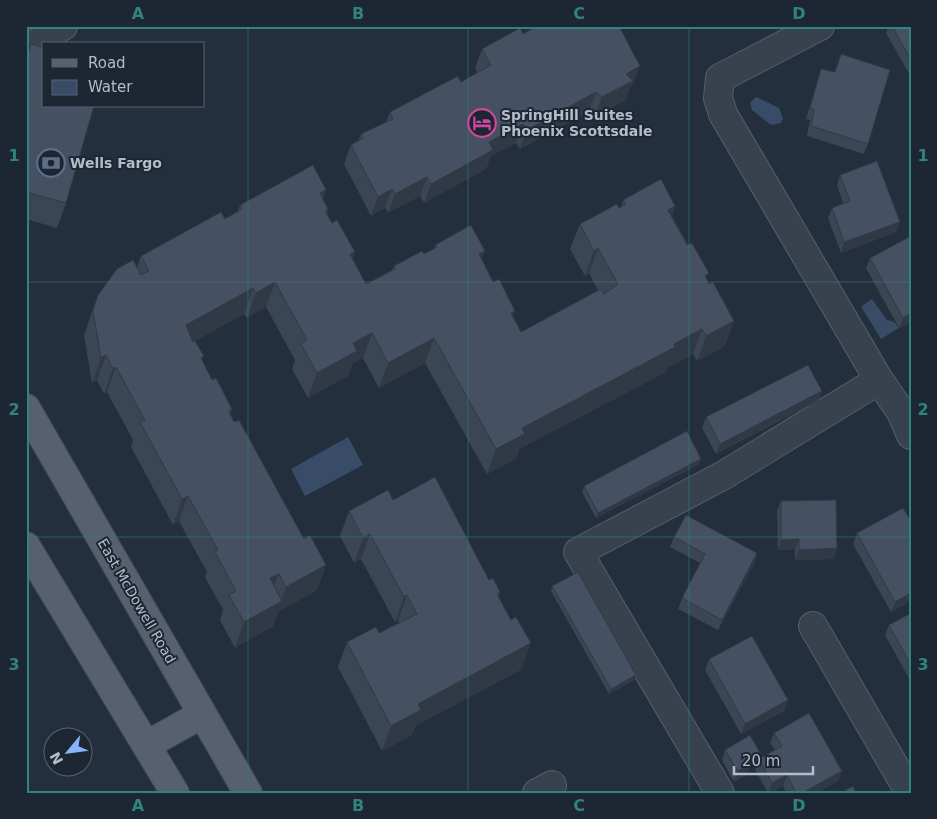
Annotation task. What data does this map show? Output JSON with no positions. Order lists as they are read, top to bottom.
{
  "streets": {
    "main road": ["East McDowell Road"]
  },
  "places": {
    "hotel": ["SpringHill Suites Phoenix Scottsdale"],
    "bank": ["Wells Fargo"]
  },
  "legend": ["Road", "Water"],
  "scale_bar": "20 m",
  "north": "bottom left",
  "grid": {
    "columns": [
      "A",
      "B",
      "C",
      "D"
    ],
    "rows": ["1", "2", "3"]
  }
}
